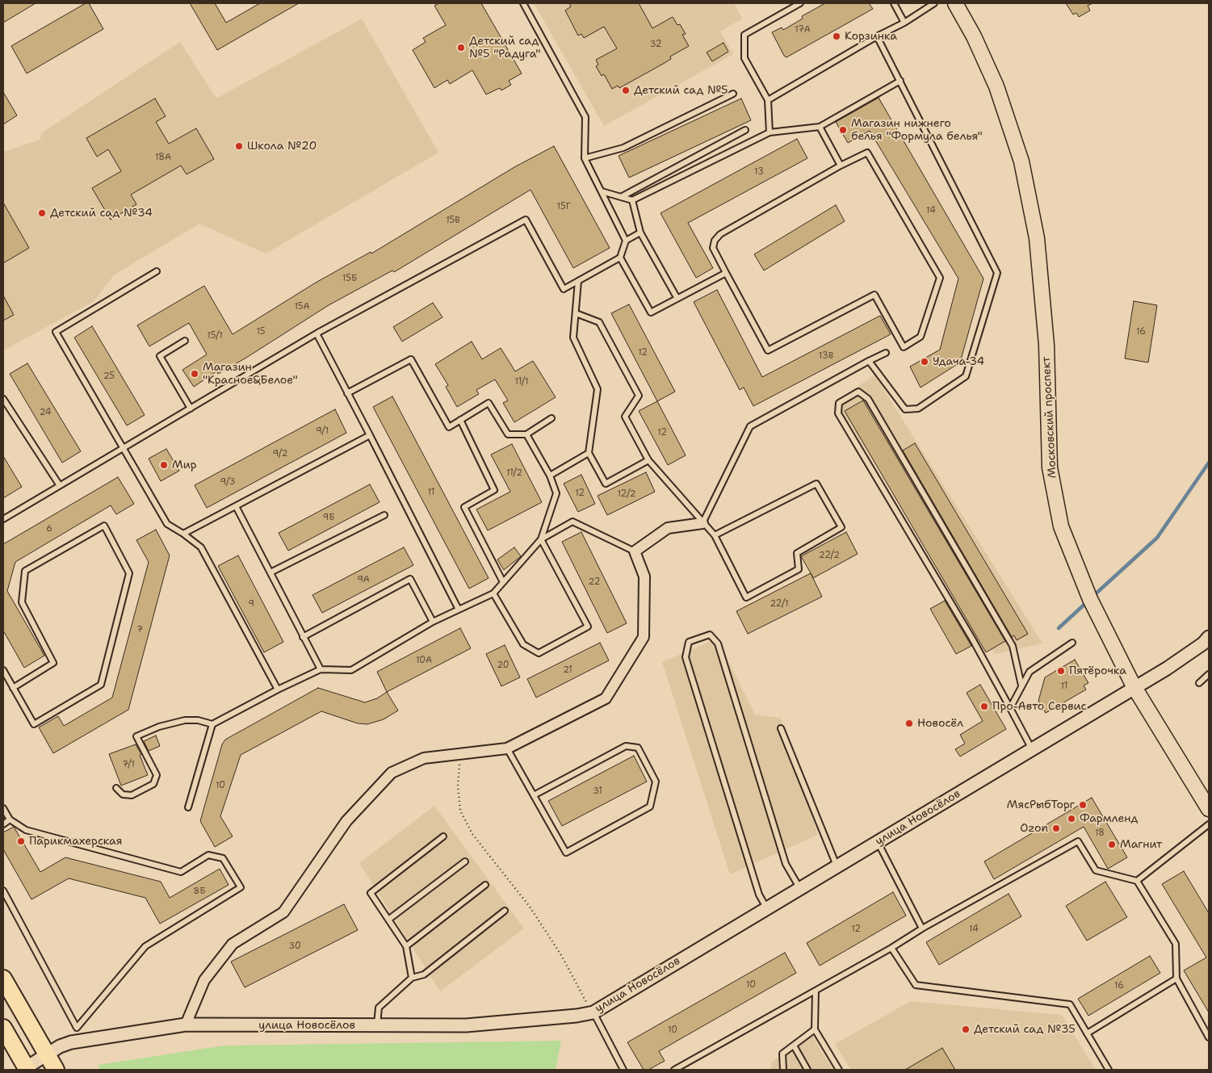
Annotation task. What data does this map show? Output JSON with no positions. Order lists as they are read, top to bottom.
{
  "streets": {
    "main road": ["Московский проспект"],
    "street": ["улица Новосёлов"]
  },
  "crossings": [
    ["Московский проспект", "улица Новосёлов"]
  ],
  "places": [
    "Корзинка",
    "Детский сад №5 \"Радуга\"",
    "Детский сад №5",
    "Магазин нижнего белья \"Формула белья\"",
    "Школа №20",
    "Детский сад №34",
    "Удача-34",
    "Магазин \"Красное&Белое\"",
    "Мир",
    "Пятёрочка",
    "Про-Авто Сервис",
    "Новосёл",
    "МясРыбТорг",
    "Фармленд",
    "Ozon",
    "Парикмахерская",
    "Магнит",
    "Детский сад №35"
  ],
  "house_numbers": [
    "17А",
    "32",
    "18А",
    "13",
    "15Г",
    "14",
    "15В",
    "15Б",
    "15А",
    "15",
    "16",
    "15/1",
    "12",
    "13В",
    "25",
    "11/1",
    "24",
    "9/1",
    "12",
    "9/2",
    "11/2",
    "9/3",
    "11",
    "12",
    "12/2",
    "9Б",
    "6",
    "22/2",
    "9А",
    "22",
    "9",
    "22/1",
    "7",
    "10А",
    "20",
    "21",
    "11",
    "7/1",
    "10",
    "31",
    "18",
    "8Б",
    "12",
    "14",
    "30",
    "10",
    "16",
    "10"
  ]
}
